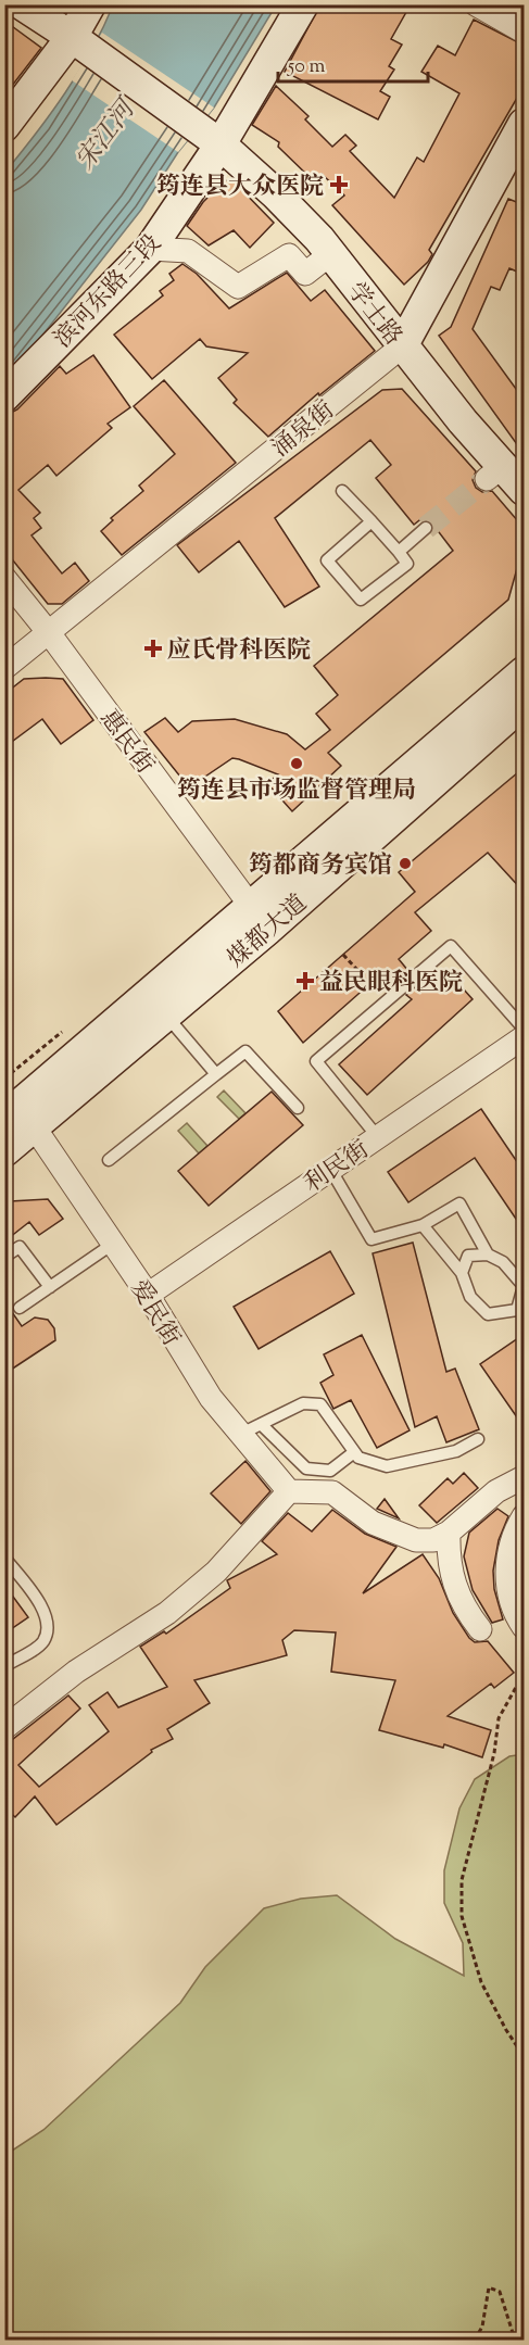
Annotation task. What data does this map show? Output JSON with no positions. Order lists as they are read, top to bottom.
{
  "streets": {
    "main road": [
      "滨河东路三段",
      "学士路",
      "涌泉街",
      "煤都大道"
    ],
    "street": ["惠民街", "利民街", "爱民街"]
  },
  "crossings": [
    ["滨河东路三段", "学士路"],
    ["学士路", "涌泉街"],
    ["涌泉街", "惠民街"],
    ["惠民街", "煤都大道"],
    ["煤都大道", "爱民街"],
    ["利民街", "爱民街"]
  ],
  "water": ["宋江河"],
  "places": {
    "health": ["筠连县大众医院", "应氏骨科医院", "益民眼科医院"],
    "other": ["筠连县市场监督管理局", "筠都商务宾馆"]
  },
  "scale_bar": "50 m"
}
